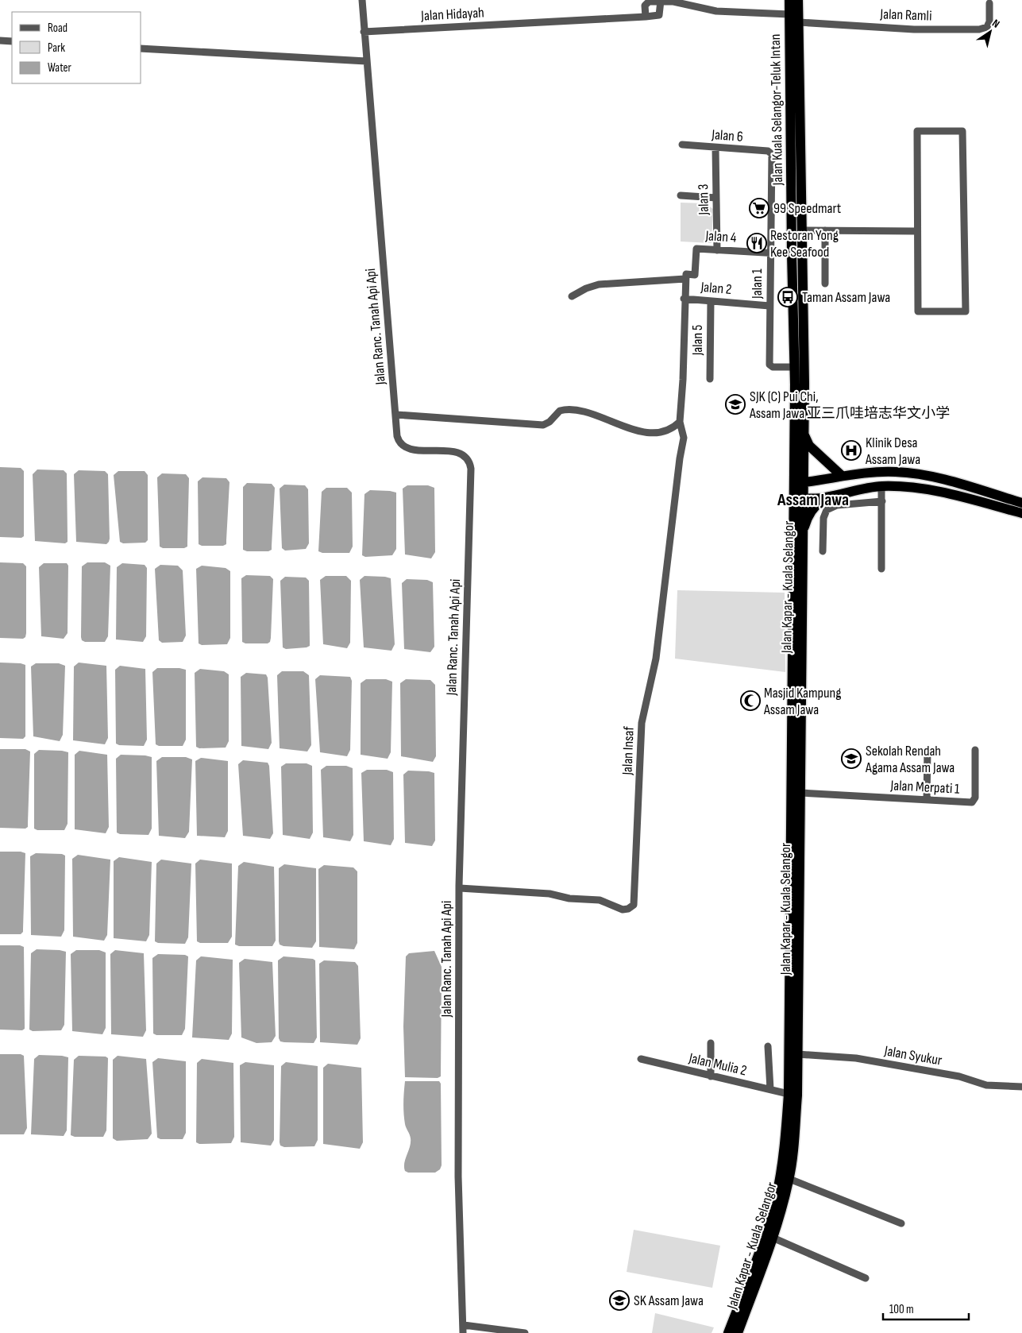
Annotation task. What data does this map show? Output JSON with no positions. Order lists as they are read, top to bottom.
{
  "streets": {
    "highway": ["Jalan Kuala Selangor-Teluk Intan", "Jalan Kapar - Kuala Selangor"],
    "street": [
      "Jalan Hidayah",
      "Jalan Ramli",
      "Jalan 6",
      "Jalan 3",
      "Jalan 4",
      "Jalan 1",
      "Jalan 2",
      "Jalan Ranc. Tanah Api Api",
      "Jalan 5",
      "Jalan Insaf",
      "Jalan Merpati 1",
      "Jalan Syukur",
      "Jalan Mulia 2"
    ]
  },
  "crossings": [
    ["Jalan Hidayah", "Jalan Ranc. Tanah Api Api"],
    ["Jalan Ramli", "Jalan Kuala Selangor-Teluk Intan"],
    ["Jalan Kuala Selangor-Teluk Intan", "Jalan 4"],
    ["Jalan Kuala Selangor-Teluk Intan", "Jalan 1"],
    ["Jalan Kuala Selangor-Teluk Intan", "Jalan Kapar - Kuala Selangor"],
    ["Jalan 6", "Jalan 3"],
    ["Jalan 6", "Jalan 1"],
    ["Jalan 3", "Jalan 4"],
    ["Jalan 4", "Jalan 1"],
    ["Jalan 1", "Jalan 2"],
    ["Jalan 2", "Jalan 5"],
    ["Jalan Ranc. Tanah Api Api", "Jalan Insaf"],
    ["Jalan Kapar - Kuala Selangor", "Jalan Merpati 1"],
    ["Jalan Kapar - Kuala Selangor", "Jalan Syukur"],
    ["Jalan Kapar - Kuala Selangor", "Jalan Mulia 2"]
  ],
  "districts": ["Assam Jawa"],
  "places": {
    "supermarket": ["99 Speedmart"],
    "restaurant": ["Restoran Yong Kee Seafood"],
    "bus stop": ["Taman Assam Jawa"],
    "school or university": ["SJK (C) Pui Chi, Assam Jawa 亚三爪哇培志华文小学", "Sekolah Rendah Agama Assam Jawa", "SK Assam Jawa"],
    "hospital": ["Klinik Desa Assam Jawa"],
    "mosque": ["Masjid Kampung Assam Jawa"]
  },
  "legend": ["Road", "Park", "Water"],
  "scale_bar": "100 m",
  "north": "top right"
}
